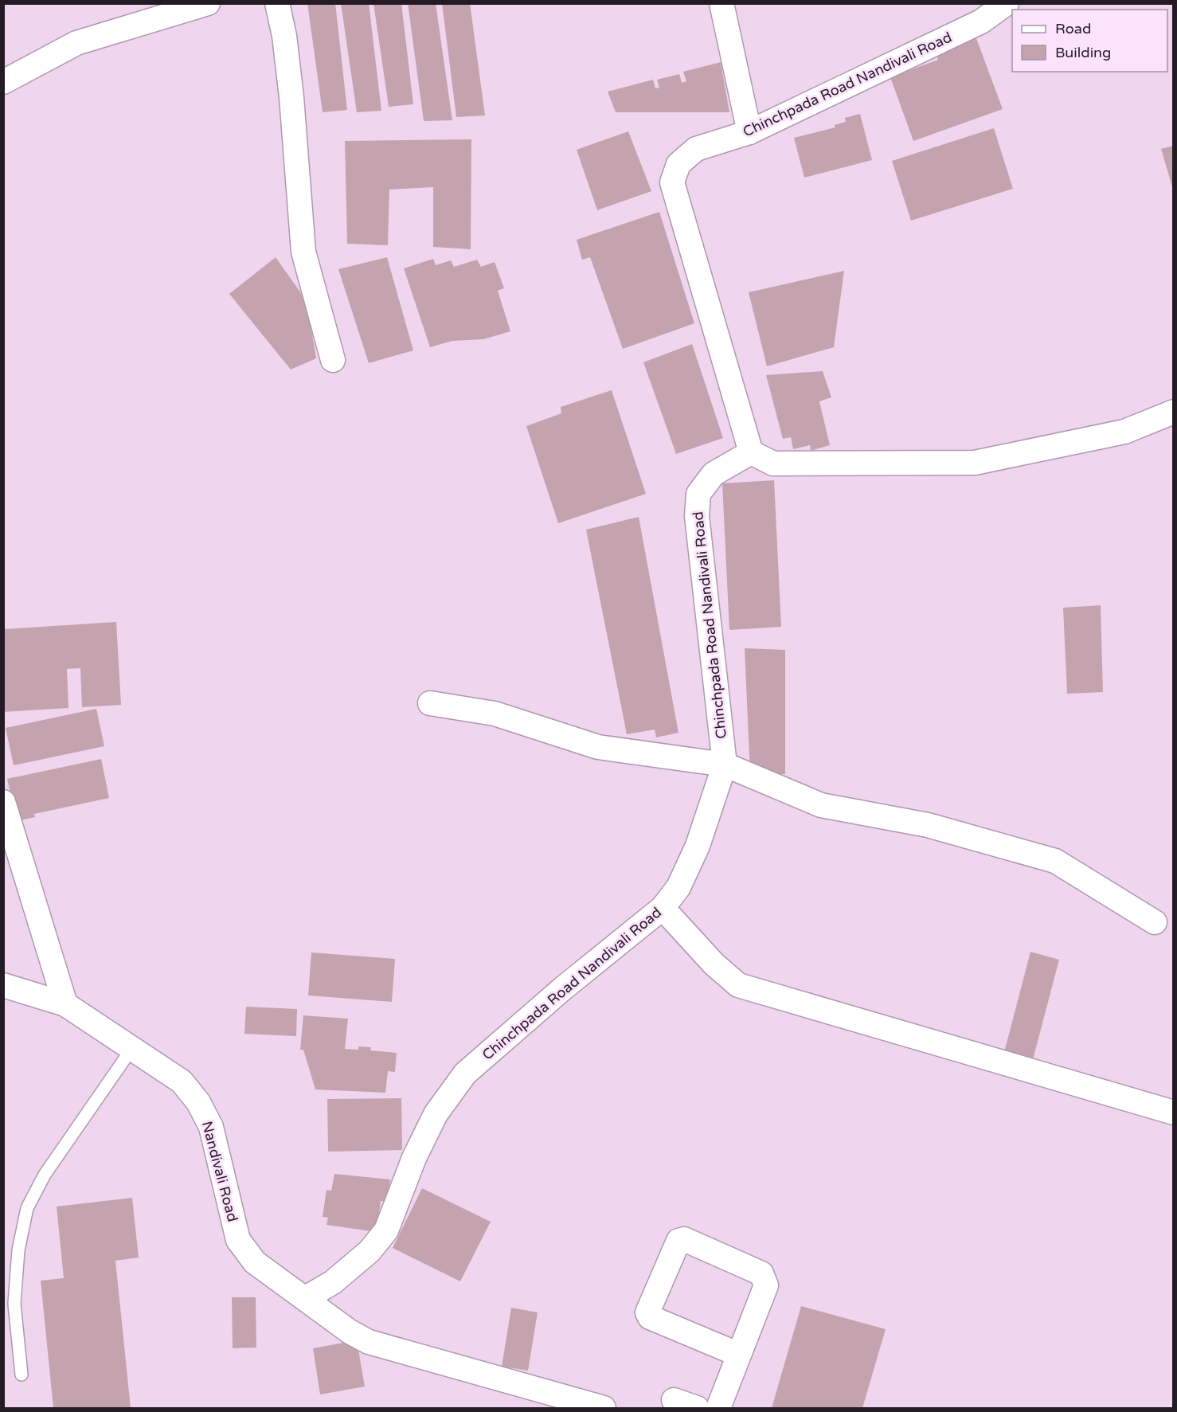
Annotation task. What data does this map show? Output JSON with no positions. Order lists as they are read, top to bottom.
{
  "streets": {
    "street": ["Chinchpada Road Nandivali Road", "Nandivali Road"]
  },
  "crossings": [
    ["Chinchpada Road Nandivali Road", "Nandivali Road"]
  ],
  "legend": ["Road", "Building"]
}
